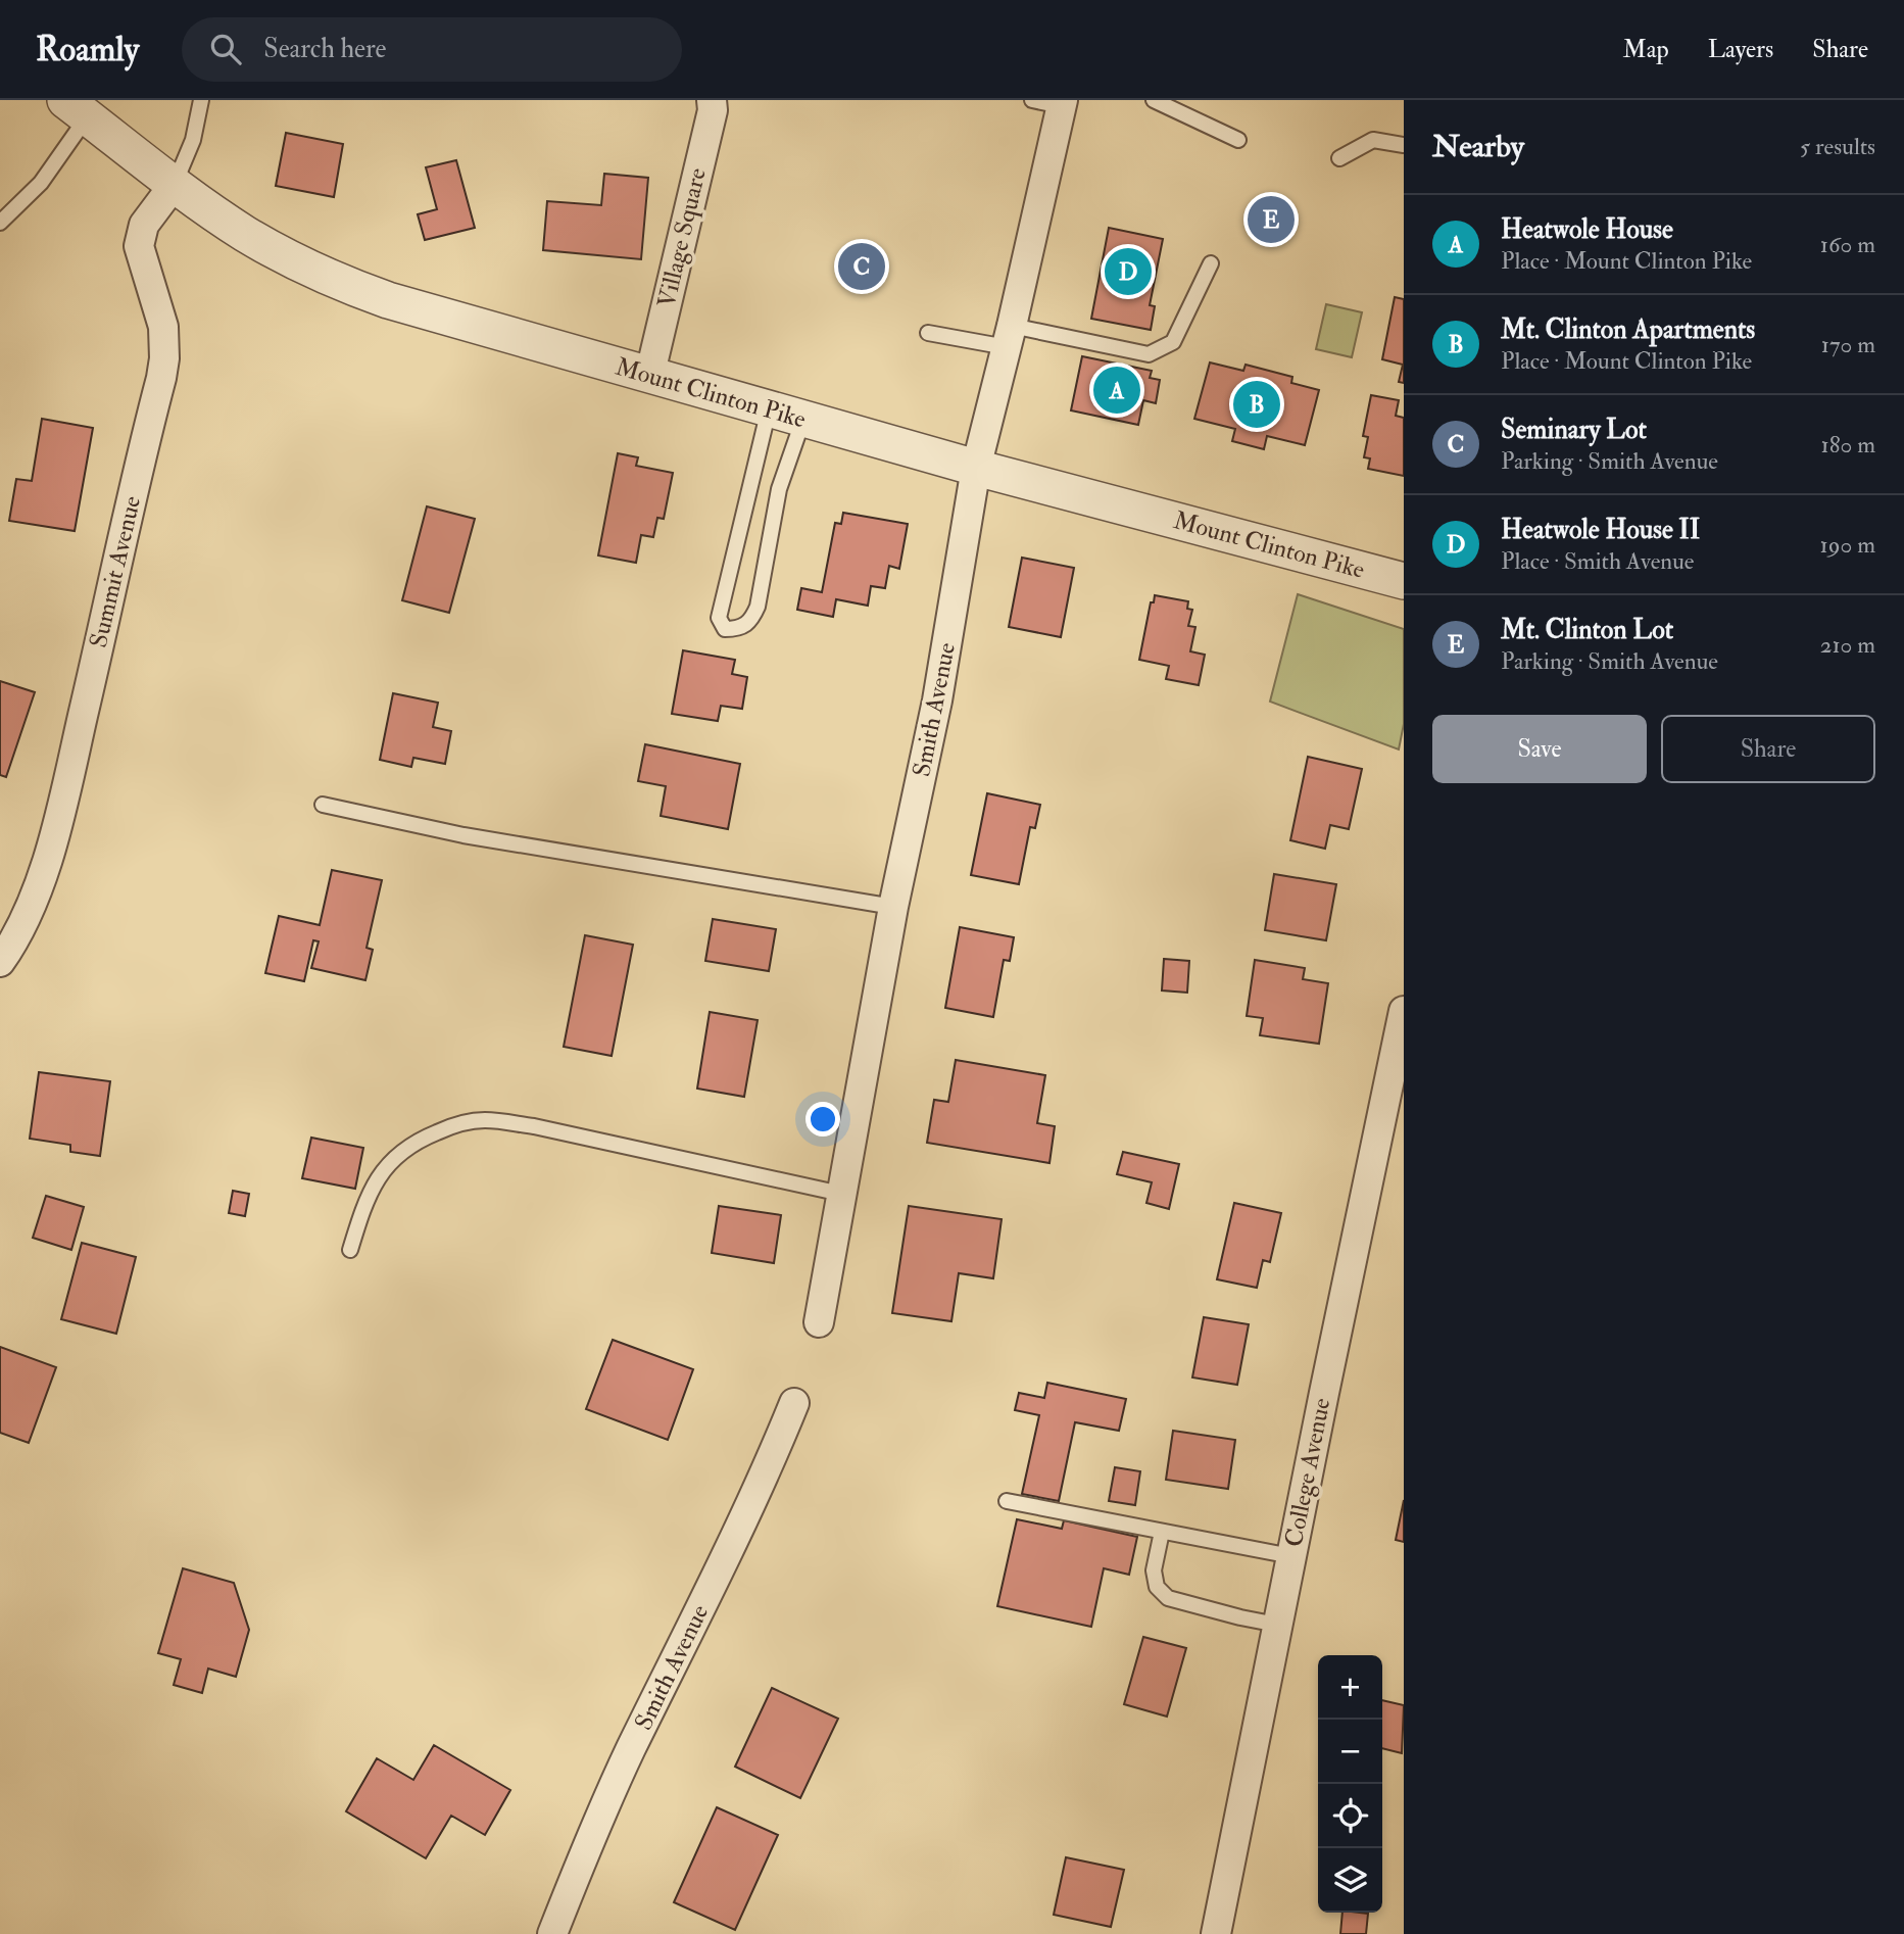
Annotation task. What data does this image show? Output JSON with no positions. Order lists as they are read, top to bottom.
{
  "streets": {
    "street": [
      "Village Square",
      "Mount Clinton Pike",
      "Summit Avenue",
      "Smith Avenue",
      "College Avenue"
    ]
  },
  "crossings": [
    ["Village Square", "Mount Clinton Pike"],
    ["Mount Clinton Pike", "Summit Avenue"],
    ["Mount Clinton Pike", "Smith Avenue"]
  ],
  "page": {
    "header": "Roamly",
    "search": "Search here",
    "nav": ["Map", "Layers", "Share"],
    "heading": ["Nearby", "5 results"],
    "pins": [
      "E",
      "C",
      "D",
      "A",
      "B"
    ],
    "list": [
      {
        "mark": "A",
        "name": "Heatwole House",
        "note": "Place · Mount Clinton Pike",
        "value": "160 m"
      },
      {
        "mark": "B",
        "name": "Mt. Clinton Apartments",
        "note": "Place · Mount Clinton Pike",
        "value": "170 m"
      },
      {
        "mark": "C",
        "name": "Seminary Lot",
        "note": "Parking · Smith Avenue",
        "value": "180 m"
      },
      {
        "mark": "D",
        "name": "Heatwole House II",
        "note": "Place · Smith Avenue",
        "value": "190 m"
      },
      {
        "mark": "E",
        "name": "Mt. Clinton Lot",
        "note": "Parking · Smith Avenue",
        "value": "210 m"
      }
    ],
    "buttons": ["Save", "Share"],
    "map_buttons": ["+", "−"]
  }
}
